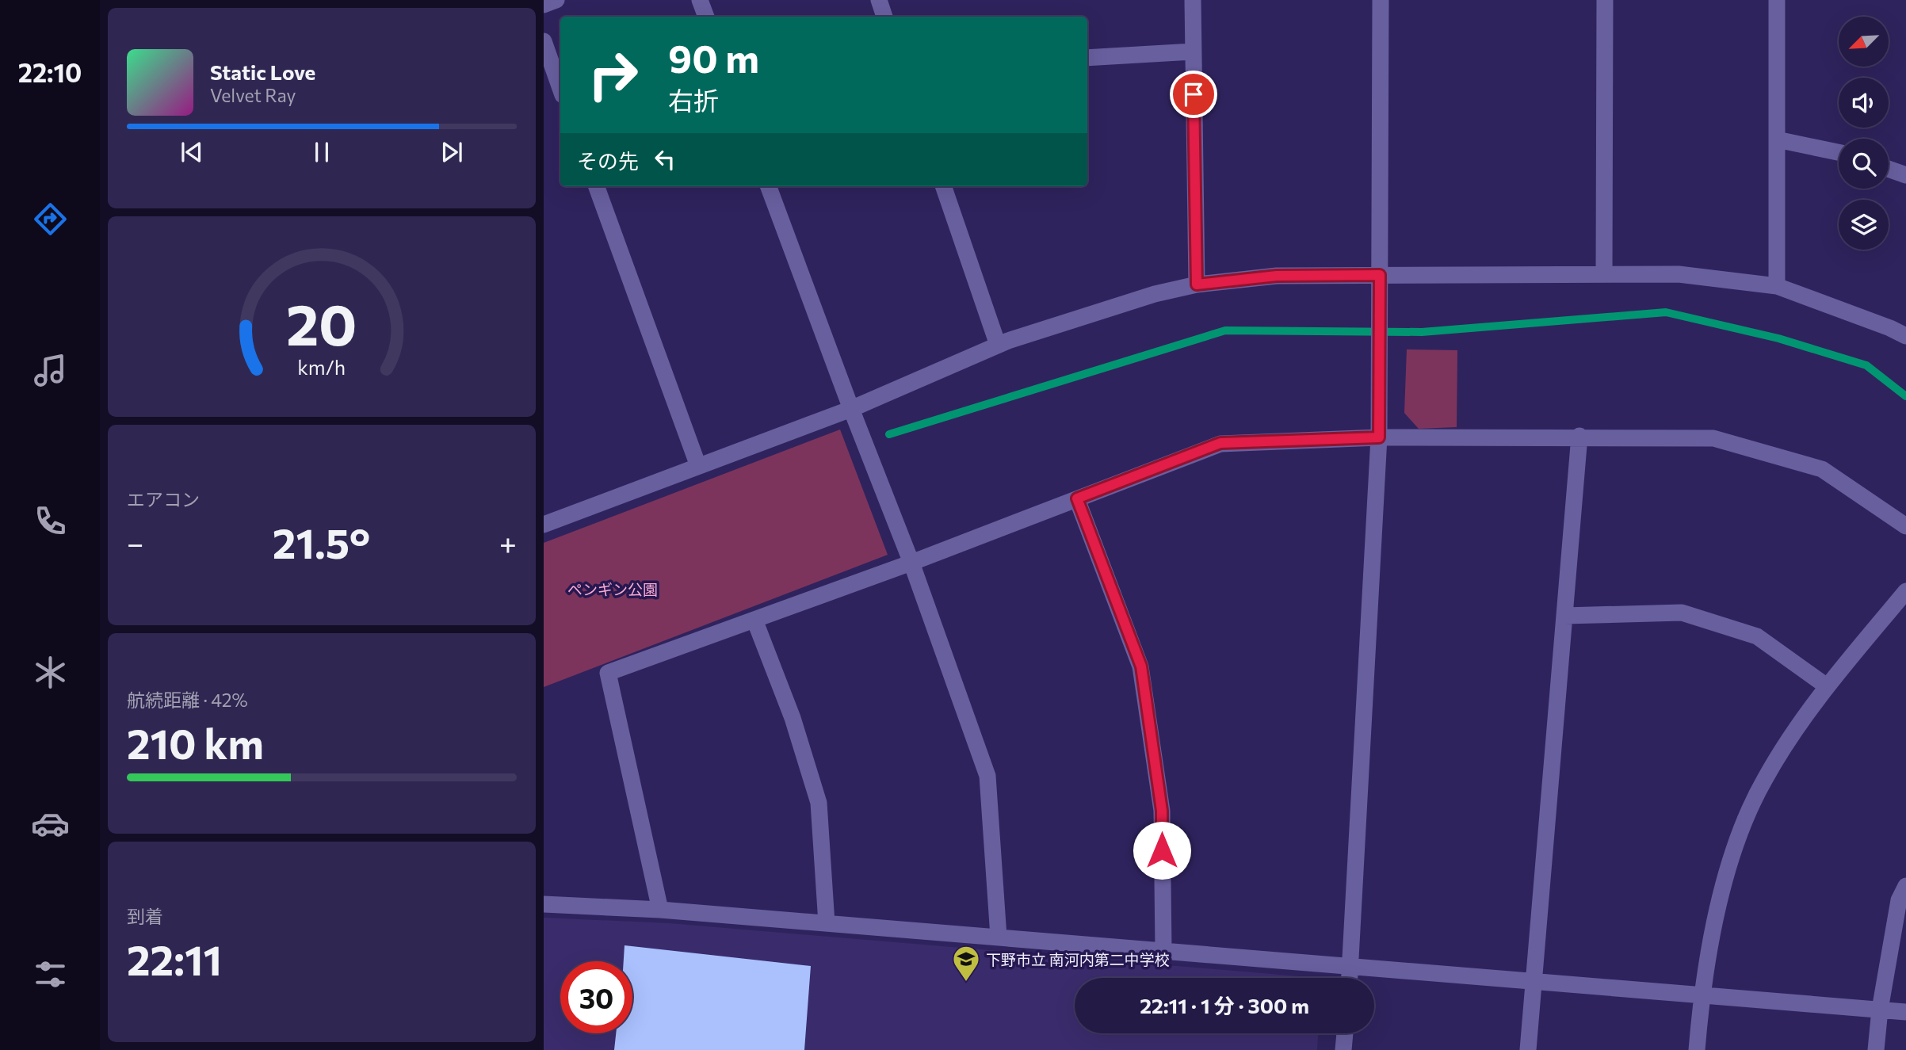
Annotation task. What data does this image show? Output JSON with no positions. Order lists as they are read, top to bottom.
{
  "parks": ["ペンギン公園"],
  "places": {
    "school or university": ["下野市立 南河内第二中学校"]
  },
  "north": "bottom left",
  "page": {
    "tabs": "22:10",
    "turn": ["90 m", "右折"],
    "song": ["Static Love", "Velvet Ray"],
    "then": "その先",
    "tile": [
      "エアコン",
      ["航続距離 · 42%", "210 km"],
      ["到着", "22:11"]
    ],
    "heat": ["−", "21.5°", "+"],
    "limit": "30",
    "trip": "22:11 · 1 分 · 300 m",
    "gauge": ["20", "km/h"]
  }
}
